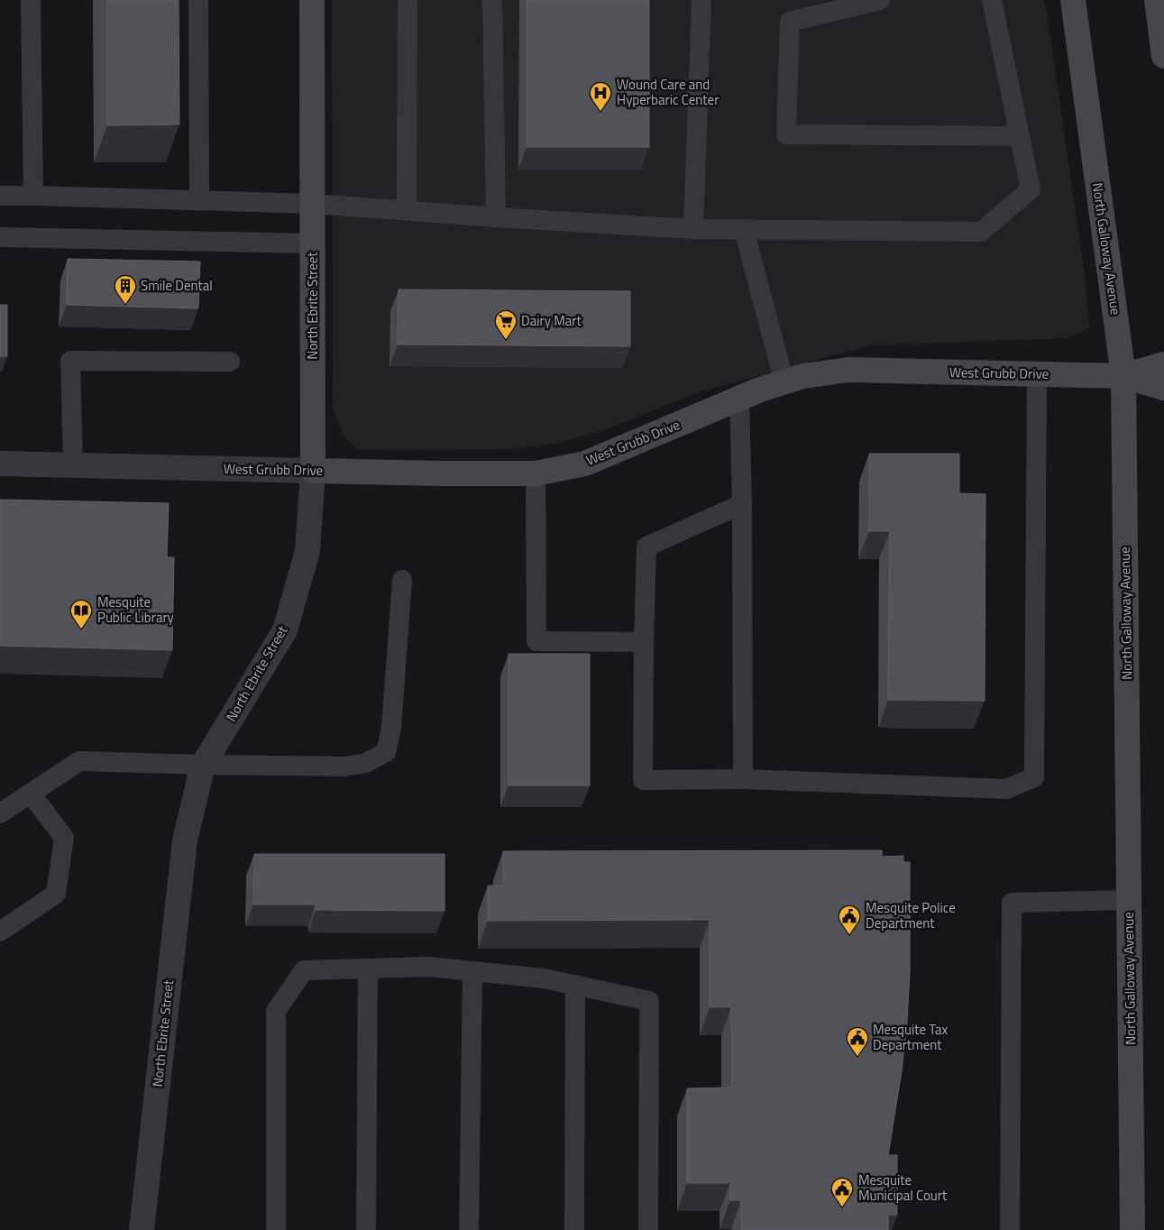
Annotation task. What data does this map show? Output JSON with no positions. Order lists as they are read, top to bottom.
{
  "streets": {
    "street": ["North Galloway Avenue", "North Ebrite Street", "West Grubb Drive"]
  },
  "crossings": [
    ["North Galloway Avenue", "West Grubb Drive"],
    ["North Ebrite Street", "West Grubb Drive"]
  ],
  "places": {
    "hospital": ["Wound Care and Hyperbaric Center"],
    "building": ["Smile Dental"],
    "supermarket": ["Dairy Mart"],
    "library": ["Mesquite Public Library"],
    "public building": ["Mesquite Police Department", "Mesquite Tax Department", "Mesquite Municipal Court"]
  }
}
